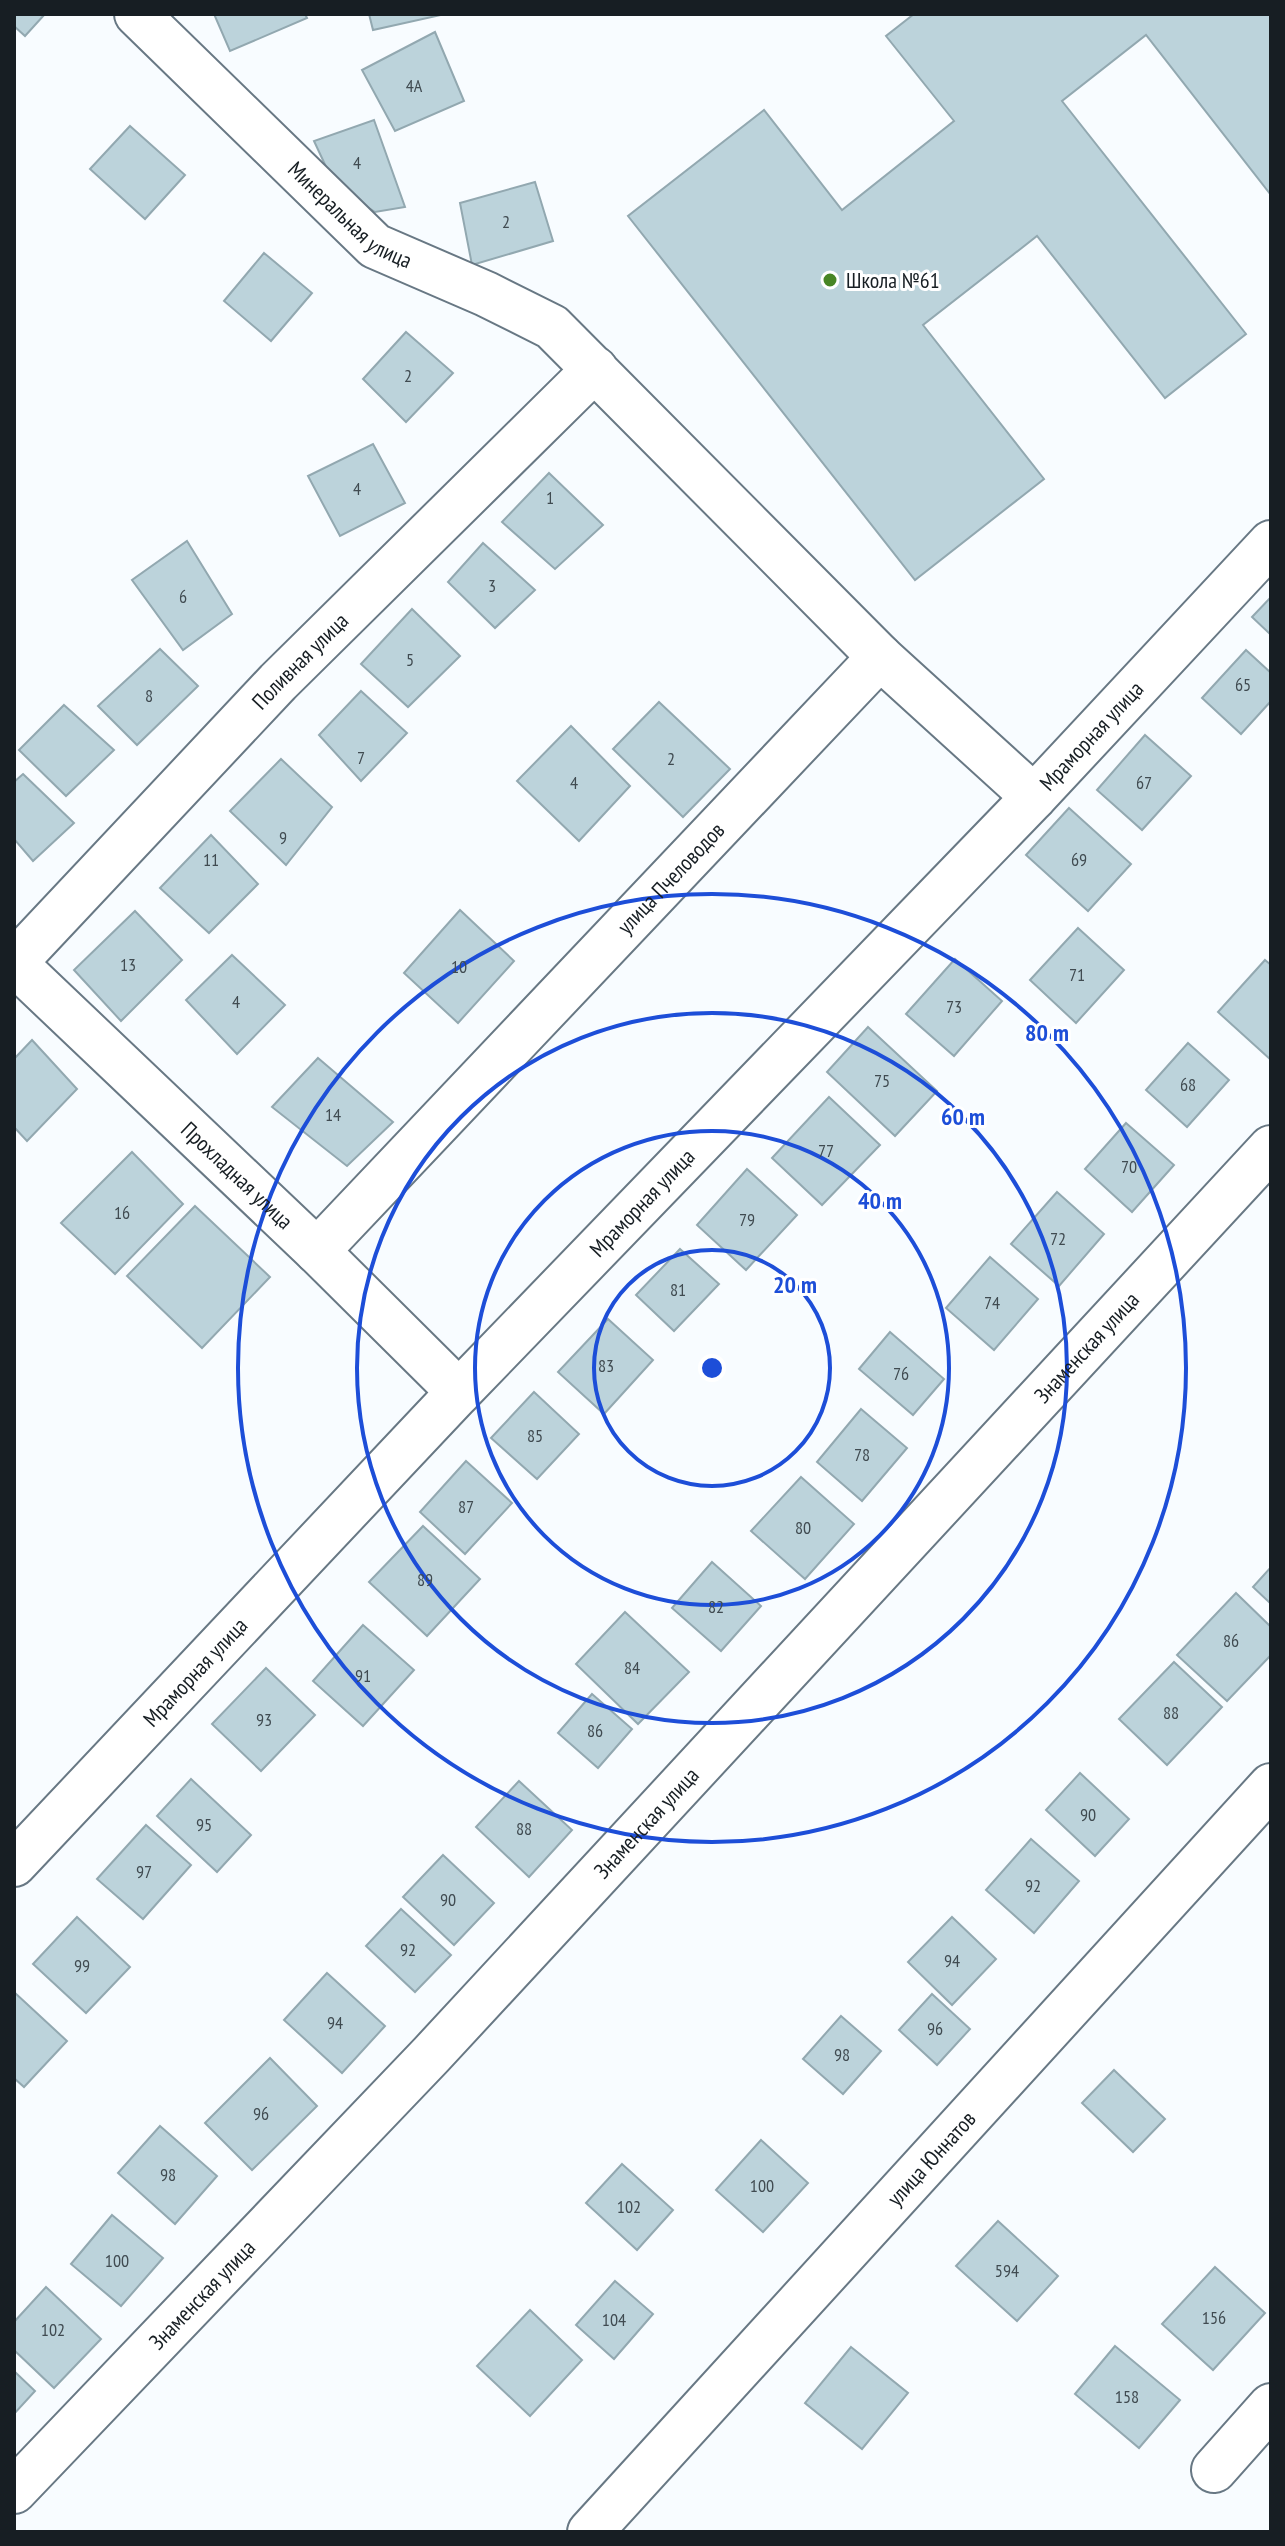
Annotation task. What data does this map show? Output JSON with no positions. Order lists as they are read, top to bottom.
{
  "streets": {
    "street": [
      "Минеральная улица",
      "Поливная улица",
      "Мраморная улица",
      "улица Пчеловодов",
      "Прохладная улица",
      "Знаменская улица",
      "улица Юннатов"
    ]
  },
  "crossings": [
    ["Минеральная улица", "Поливная улица"],
    ["Минеральная улица", "улица Пчеловодов"],
    ["Поливная улица", "Прохладная улица"],
    ["Мраморная улица", "Прохладная улица"],
    ["улица Пчеловодов", "Прохладная улица"]
  ],
  "places": ["Школа №61"],
  "house_numbers": [
    "4А",
    "4",
    "2",
    "2",
    "4",
    "1",
    "3",
    "6",
    "5",
    "65",
    "8",
    "7",
    "2",
    "4",
    "67",
    "9",
    "11",
    "69",
    "13",
    "10",
    "71",
    "4",
    "73",
    "75",
    "68",
    "14",
    "77",
    "70",
    "16",
    "79",
    "72",
    "81",
    "74",
    "83",
    "76",
    "85",
    "78",
    "87",
    "80",
    "89",
    "82",
    "86",
    "84",
    "91",
    "88",
    "93",
    "86",
    "90",
    "95",
    "88",
    "97",
    "92",
    "90",
    "92",
    "94",
    "99",
    "94",
    "96",
    "98",
    "96",
    "98",
    "100",
    "102",
    "100",
    "594",
    "156",
    "104",
    "102",
    "158"
  ],
  "rings": [
    "80 m",
    "60 m",
    "40 m",
    "20 m"
  ]
}
